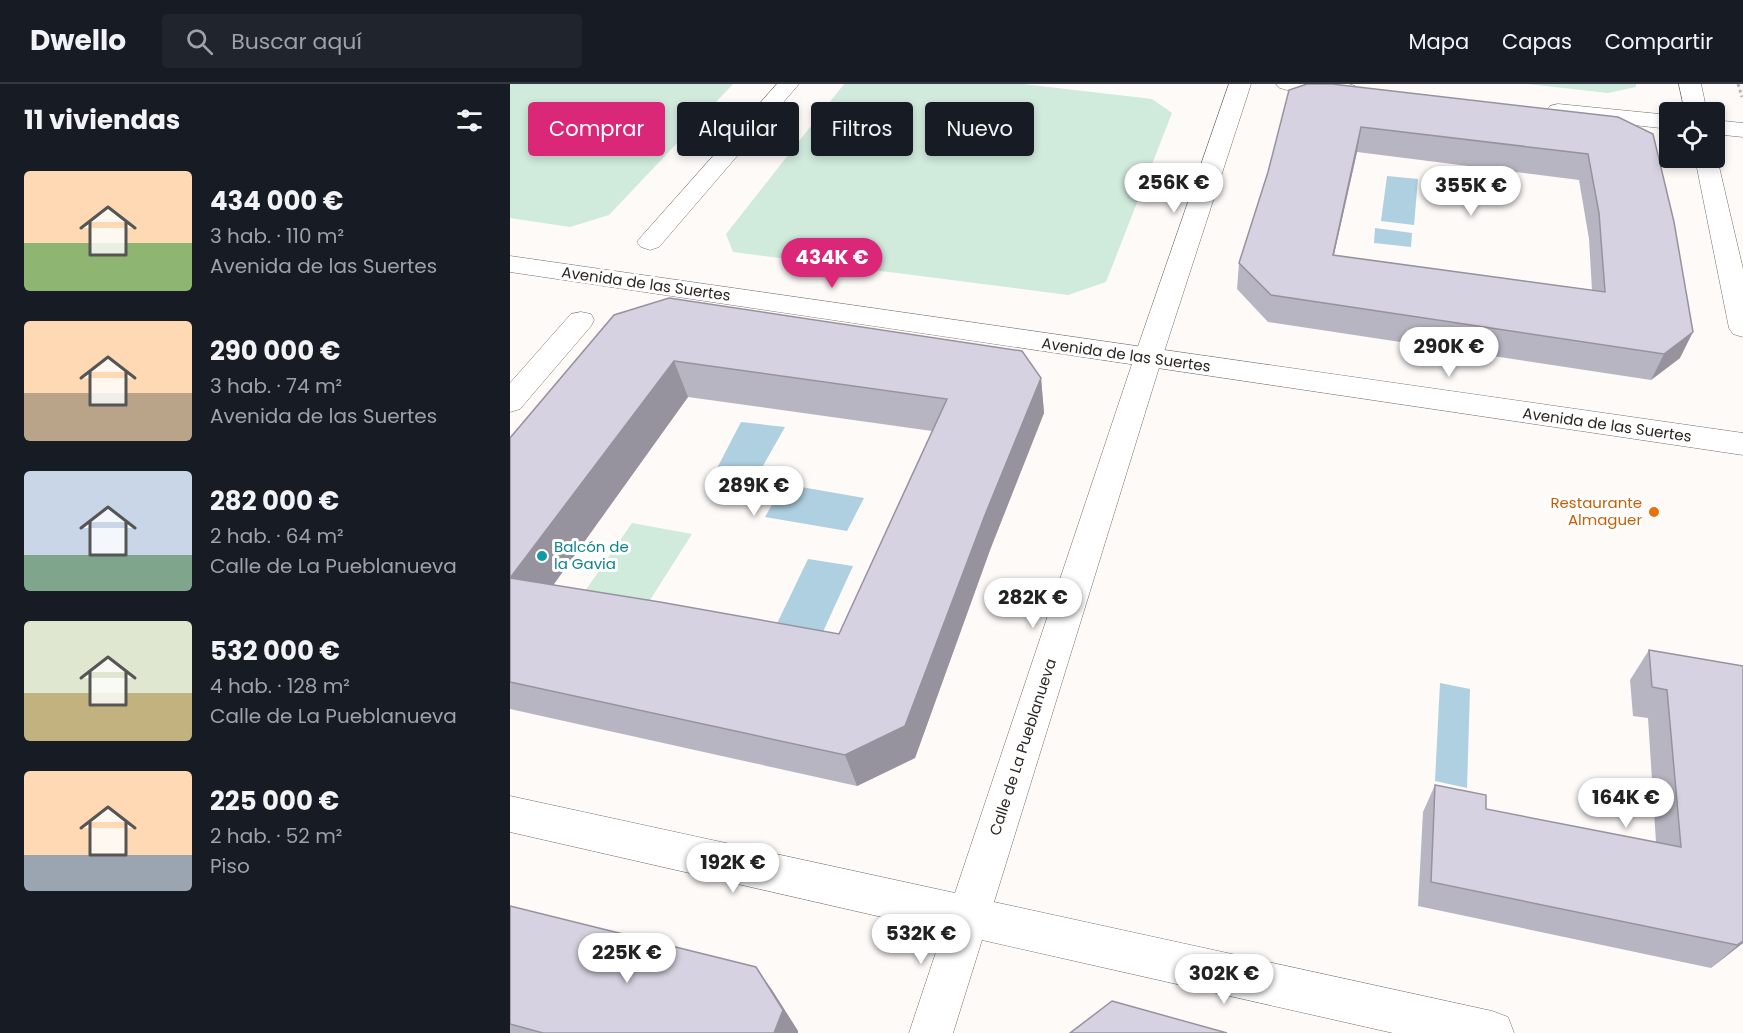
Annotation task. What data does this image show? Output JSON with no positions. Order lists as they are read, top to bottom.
{
  "streets": {
    "street": ["Avenida de las Suertes", "Calle de La Pueblanueva"]
  },
  "crossings": [
    ["Avenida de las Suertes", "Calle de La Pueblanueva"]
  ],
  "places": ["Restaurante Almaguer", "Balcón de la Gavia"],
  "page": {
    "header": "Dwello",
    "search": "Buscar aquí",
    "nav": ["Mapa", "Capas", "Compartir"],
    "heading": "11 viviendas",
    "chip": [
      "Comprar",
      "Alquilar",
      "Filtros",
      "Nuevo"
    ],
    "list": [
      {
        "name": "434 000 €",
        "note": "3 hab. · 110 m² · Avenida de las Suertes"
      },
      {
        "name": "290 000 €",
        "note": "3 hab. · 74 m² · Avenida de las Suertes"
      },
      {
        "name": "282 000 €",
        "note": "2 hab. · 64 m² · Calle de La Pueblanueva"
      },
      {
        "name": "532 000 €",
        "note": "4 hab. · 128 m² · Calle de La Pueblanueva"
      },
      {
        "name": "225 000 €",
        "note": "2 hab. · 52 m² · Piso"
      }
    ],
    "price": [
      "256K €",
      "355K €",
      "434K €",
      "290K €",
      "289K €",
      "282K €",
      "164K €",
      "192K €",
      "532K €",
      "225K €",
      "302K €"
    ]
  }
}
